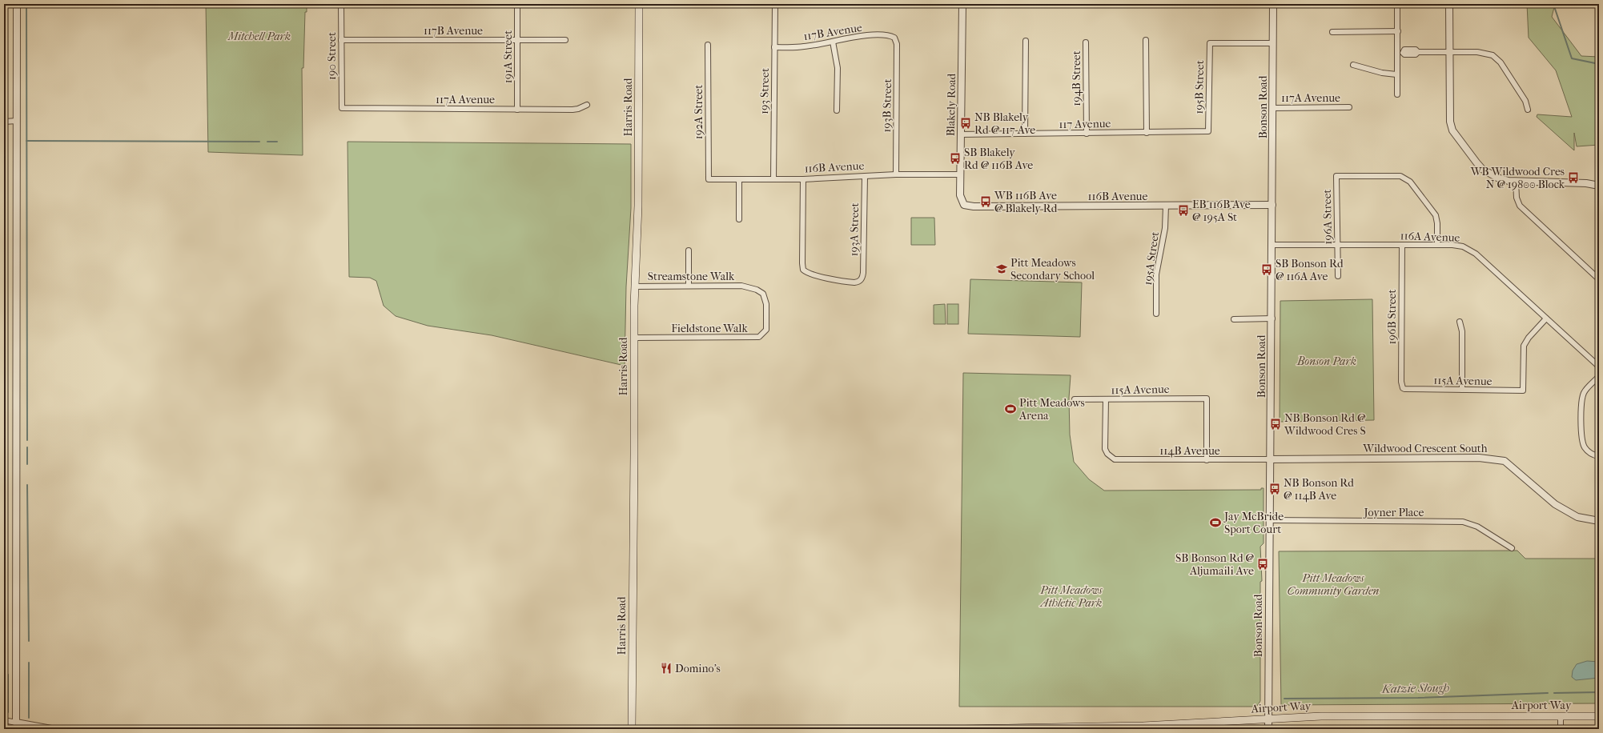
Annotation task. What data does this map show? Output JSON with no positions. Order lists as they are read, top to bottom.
{
  "streets": {
    "main road": ["Harris Road", "Airport Way"],
    "street": [
      "117B Avenue",
      "190 Street",
      "191A Street",
      "194B Street",
      "195B Street",
      "193 Street",
      "117A Avenue",
      "Blakely Road",
      "193B Street",
      "Bonson Road",
      "192A Street",
      "117 Avenue",
      "116B Avenue",
      "196A Street",
      "193A Street",
      "116A Avenue",
      "195A Street",
      "Streamstone Walk",
      "196B Street",
      "Fieldstone Walk",
      "115A Avenue",
      "Wildwood Crescent South",
      "114B Avenue",
      "Joyner Place"
    ]
  },
  "crossings": [
    ["117B Avenue", "190 Street"],
    ["117B Avenue", "191A Street"],
    ["117B Avenue", "193 Street"],
    ["117B Avenue", "193B Street"],
    ["190 Street", "117A Avenue"],
    ["191A Street", "117A Avenue"],
    ["194B Street", "117 Avenue"],
    ["195B Street", "Bonson Road"],
    ["195B Street", "117 Avenue"],
    ["193 Street", "116B Avenue"],
    ["117A Avenue", "Bonson Road"],
    ["Blakely Road", "117 Avenue"],
    ["Blakely Road", "116B Avenue"],
    ["193B Street", "116B Avenue"],
    ["Harris Road", "Streamstone Walk"],
    ["Harris Road", "Fieldstone Walk"],
    ["Bonson Road", "116B Avenue"],
    ["Bonson Road", "116A Avenue"],
    ["Bonson Road", "Wildwood Crescent South"],
    ["Bonson Road", "114B Avenue"],
    ["Bonson Road", "Joyner Place"],
    ["Bonson Road", "Airport Way"],
    ["192A Street", "116B Avenue"],
    ["116B Avenue", "193A Street"],
    ["116B Avenue", "195A Street"],
    ["196A Street", "116A Avenue"],
    ["116A Avenue", "196B Street"],
    ["116A Avenue", "115A Avenue"],
    ["Streamstone Walk", "Fieldstone Walk"],
    ["196B Street", "115A Avenue"],
    ["115A Avenue", "114B Avenue"],
    ["Wildwood Crescent South", "114B Avenue"]
  ],
  "water": ["Katzie Slough"],
  "parks": [
    "Mitchell Park",
    "Bonson Park",
    "Pitt Meadows Community Garden",
    "Pitt Meadows Athletic Park"
  ],
  "places": {
    "bus stop": [
      "NB Blakely Rd @ 117 Ave",
      "SB Blakely Rd @ 116B Ave",
      "WB Wildwood Cres N @ 19800 Block",
      "WB 116B Ave @ Blakely Rd",
      "EB 116B Ave @ 195A St",
      "SB Bonson Rd @ 116A Ave",
      "NB Bonson Rd @ Wildwood Cres S",
      "NB Bonson Rd @ 114B Ave",
      "SB Bonson Rd @ Aljumaili Ave"
    ],
    "school or university": ["Pitt Meadows Secondary School"],
    "sports": ["Pitt Meadows Arena", "Jay McBride Sport Court"],
    "restaurant": ["Domino's"]
  }
}
